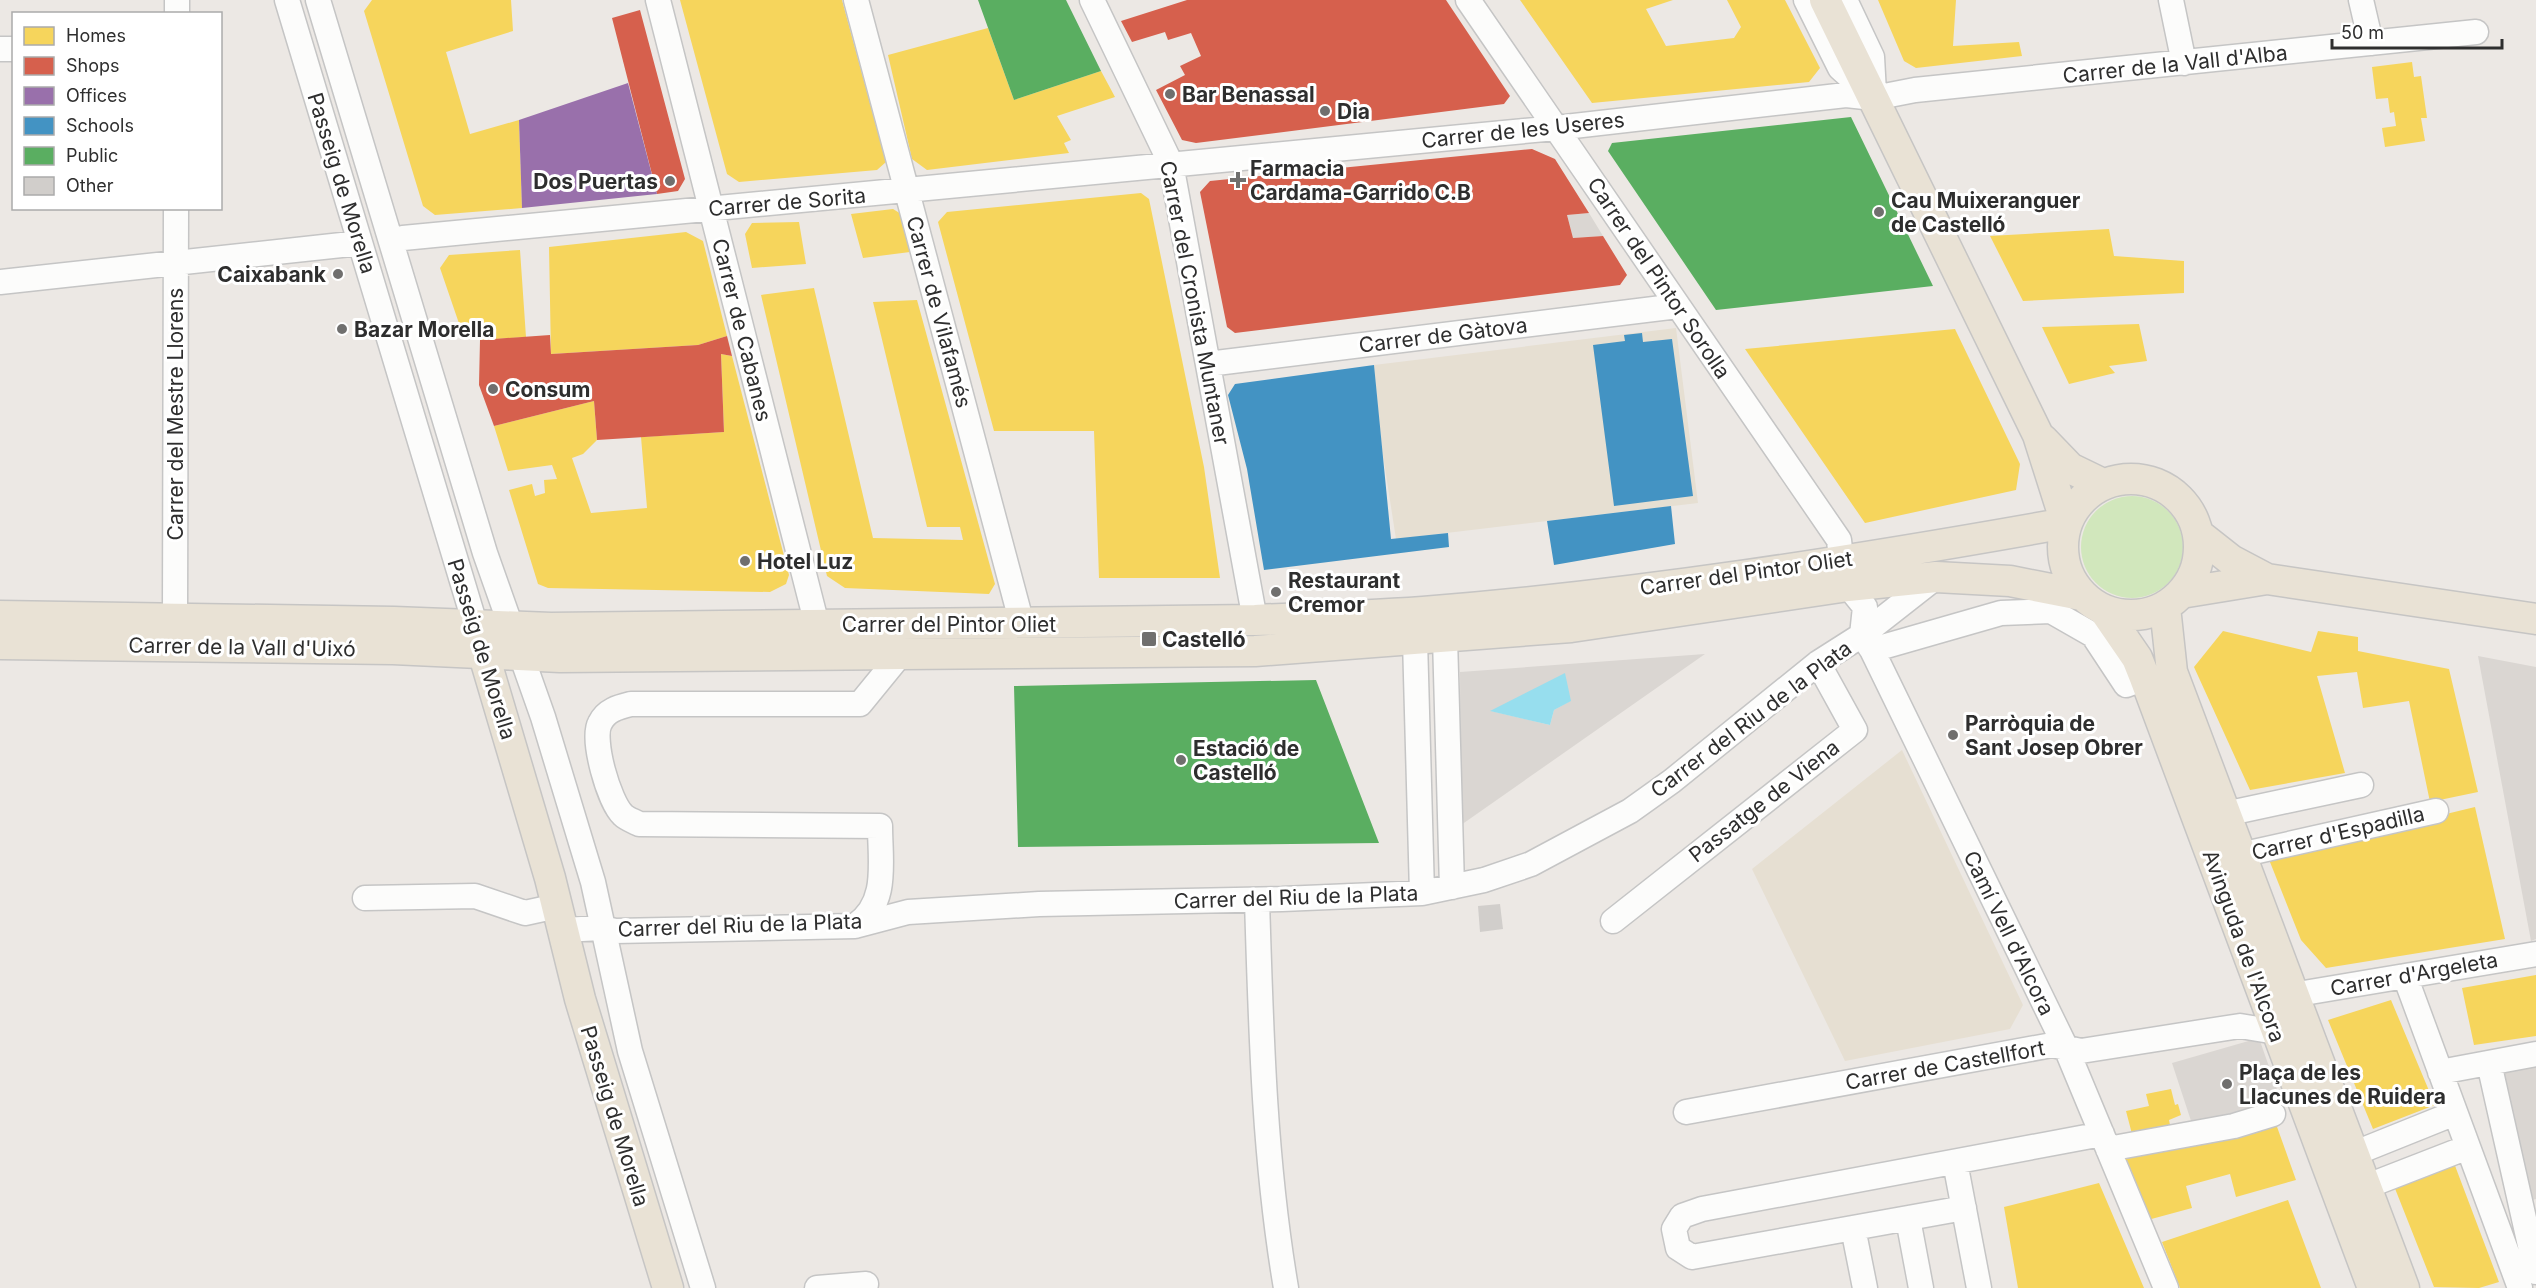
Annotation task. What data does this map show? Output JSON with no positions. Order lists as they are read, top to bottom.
{
  "streets": {
    "main road": [
      "Passeig de Morella",
      "Carrer del Pintor Oliet",
      "Carrer de la Vall d'Uixó",
      "Avinguda de l'Alcora"
    ],
    "street": [
      "Carrer de la Vall d'Alba",
      "Carrer de les Useres",
      "Carrer de Sorita",
      "Carrer del Pintor Sorolla",
      "Carrer del Cronista Muntaner",
      "Carrer de Vilafamés",
      "Carrer de Cabanes",
      "Carrer de Gàtova",
      "Carrer del Mestre Llorens",
      "Carrer del Riu de la Plata",
      "Passatge de Viena",
      "Carrer d'Espadilla",
      "Camí Vell d'Alcora",
      "Carrer d'Argeleta",
      "Carrer de Castellfort"
    ]
  },
  "crossings": [
    ["Carrer de la Vall d'Alba", "Carrer de les Useres"],
    ["Carrer de les Useres", "Carrer de Sorita"],
    ["Carrer de les Useres", "Carrer del Pintor Sorolla"],
    ["Carrer de les Useres", "Carrer del Cronista Muntaner"],
    ["Passeig de Morella", "Carrer de Sorita"],
    ["Passeig de Morella", "Carrer del Pintor Oliet"],
    ["Passeig de Morella", "Carrer de la Vall d'Uixó"],
    ["Passeig de Morella", "Carrer del Riu de la Plata"],
    ["Carrer de Sorita", "Carrer del Cronista Muntaner"],
    ["Carrer de Sorita", "Carrer de Vilafamés"],
    ["Carrer de Sorita", "Carrer de Cabanes"],
    ["Carrer del Pintor Sorolla", "Carrer de Gàtova"],
    ["Carrer del Pintor Sorolla", "Carrer del Pintor Oliet"],
    ["Carrer del Pintor Sorolla", "Camí Vell d'Alcora"],
    ["Carrer del Cronista Muntaner", "Carrer de Gàtova"],
    ["Carrer del Cronista Muntaner", "Carrer del Pintor Oliet"],
    ["Carrer de Vilafamés", "Carrer del Pintor Oliet"],
    ["Carrer de Cabanes", "Carrer del Pintor Oliet"],
    ["Carrer del Mestre Llorens", "Carrer de la Vall d'Uixó"],
    ["Carrer del Pintor Oliet", "Carrer de la Vall d'Uixó"],
    ["Carrer del Pintor Oliet", "Carrer del Riu de la Plata"],
    ["Carrer del Pintor Oliet", "Camí Vell d'Alcora"],
    ["Carrer del Pintor Oliet", "Avinguda de l'Alcora"],
    ["Carrer del Riu de la Plata", "Passatge de Viena"],
    ["Carrer del Riu de la Plata", "Camí Vell d'Alcora"],
    ["Carrer d'Espadilla", "Avinguda de l'Alcora"],
    ["Camí Vell d'Alcora", "Carrer de Castellfort"],
    ["Avinguda de l'Alcora", "Carrer d'Argeleta"],
    ["Avinguda de l'Alcora", "Carrer de Castellfort"]
  ],
  "places": {
    "other": [
      "Bar Benassal",
      "Dia",
      "Dos Puertas",
      "Cau Muixeranguer de Castelló",
      "Caixabank",
      "Bazar Morella",
      "Consum",
      "Hotel Luz",
      "Restaurant Cremor",
      "Parròquia de Sant Josep Obrer",
      "Estació de Castelló",
      "Plaça de les Llacunes de Ruidera"
    ],
    "health": ["Farmacia Cardama-Garrido C.B"],
    "transit": ["Castelló"]
  },
  "legend": [
    "Homes",
    "Shops",
    "Offices",
    "Schools",
    "Public",
    "Other"
  ],
  "scale_bar": "50 m"
}
